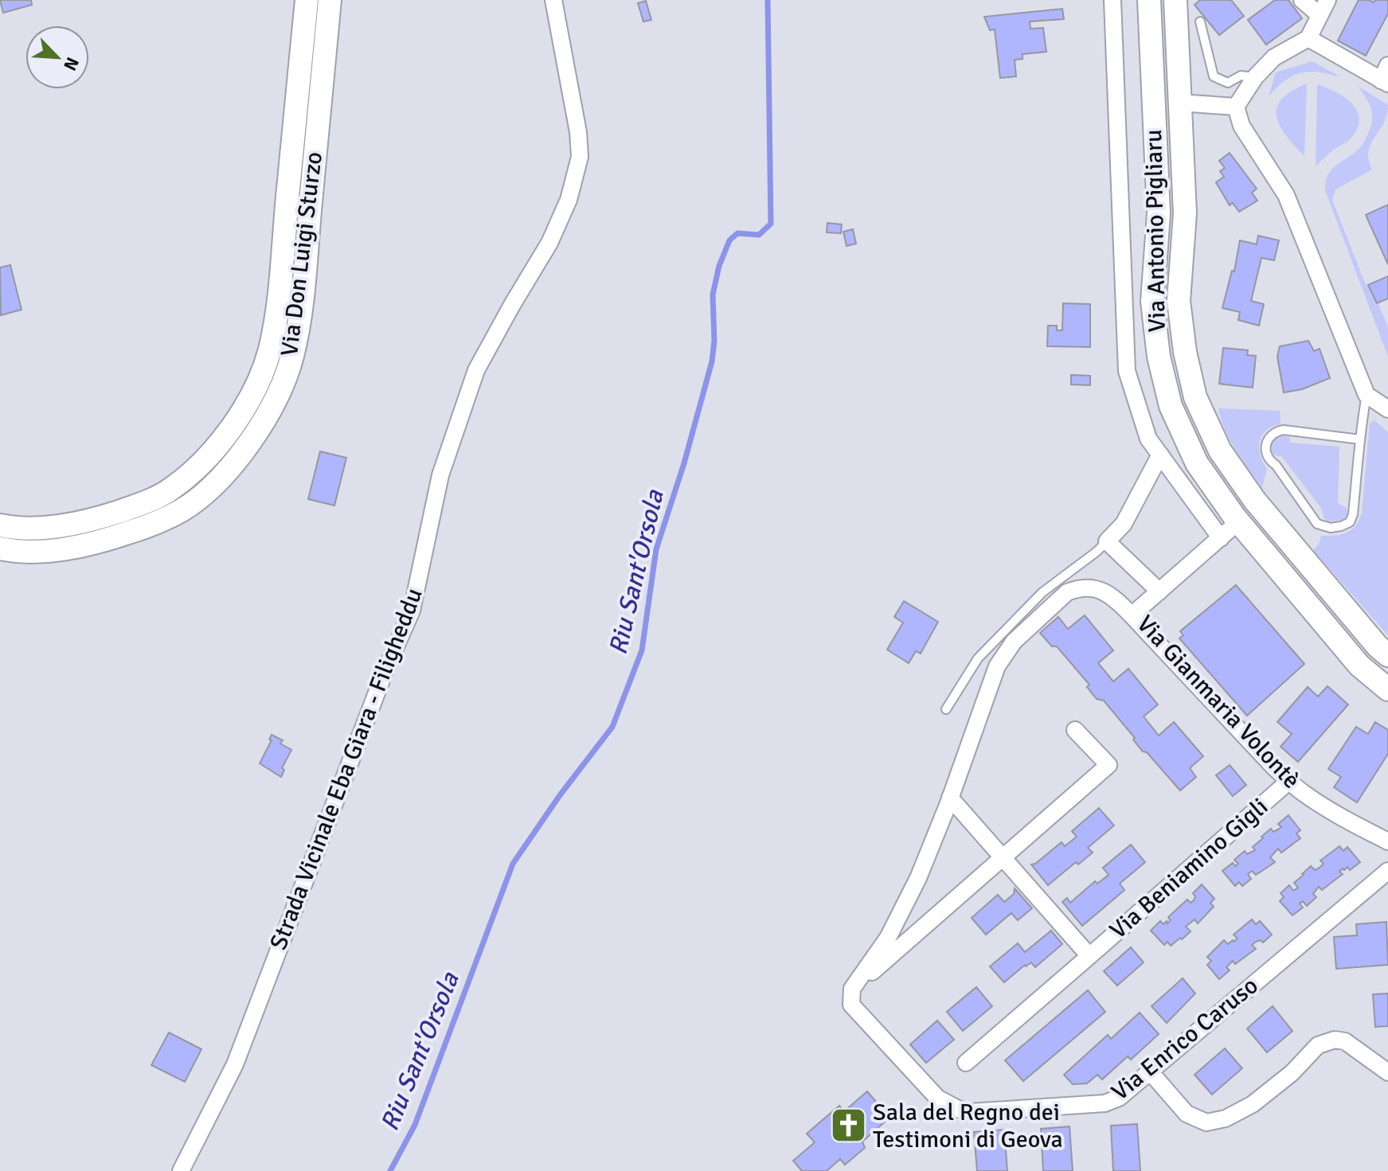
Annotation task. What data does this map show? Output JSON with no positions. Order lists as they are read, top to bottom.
{
  "streets": {
    "main road": ["Via Antonio Pigliaru", "Via Don Luigi Sturzo"],
    "street": [
      "Via Gianmaria Volontè",
      "Strada Vicinale Eba Giara - Filigheddu",
      "Via Beniamino Gigli",
      "Via Enrico Caruso"
    ]
  },
  "crossings": [
    ["Via Antonio Pigliaru", "Via Gianmaria Volontè"],
    ["Via Gianmaria Volontè", "Via Beniamino Gigli"]
  ],
  "water": ["Riu Sant'Orsola"],
  "places": {
    "church": ["Sala del Regno dei Testimoni di Geova"]
  },
  "north": "bottom right"
}
